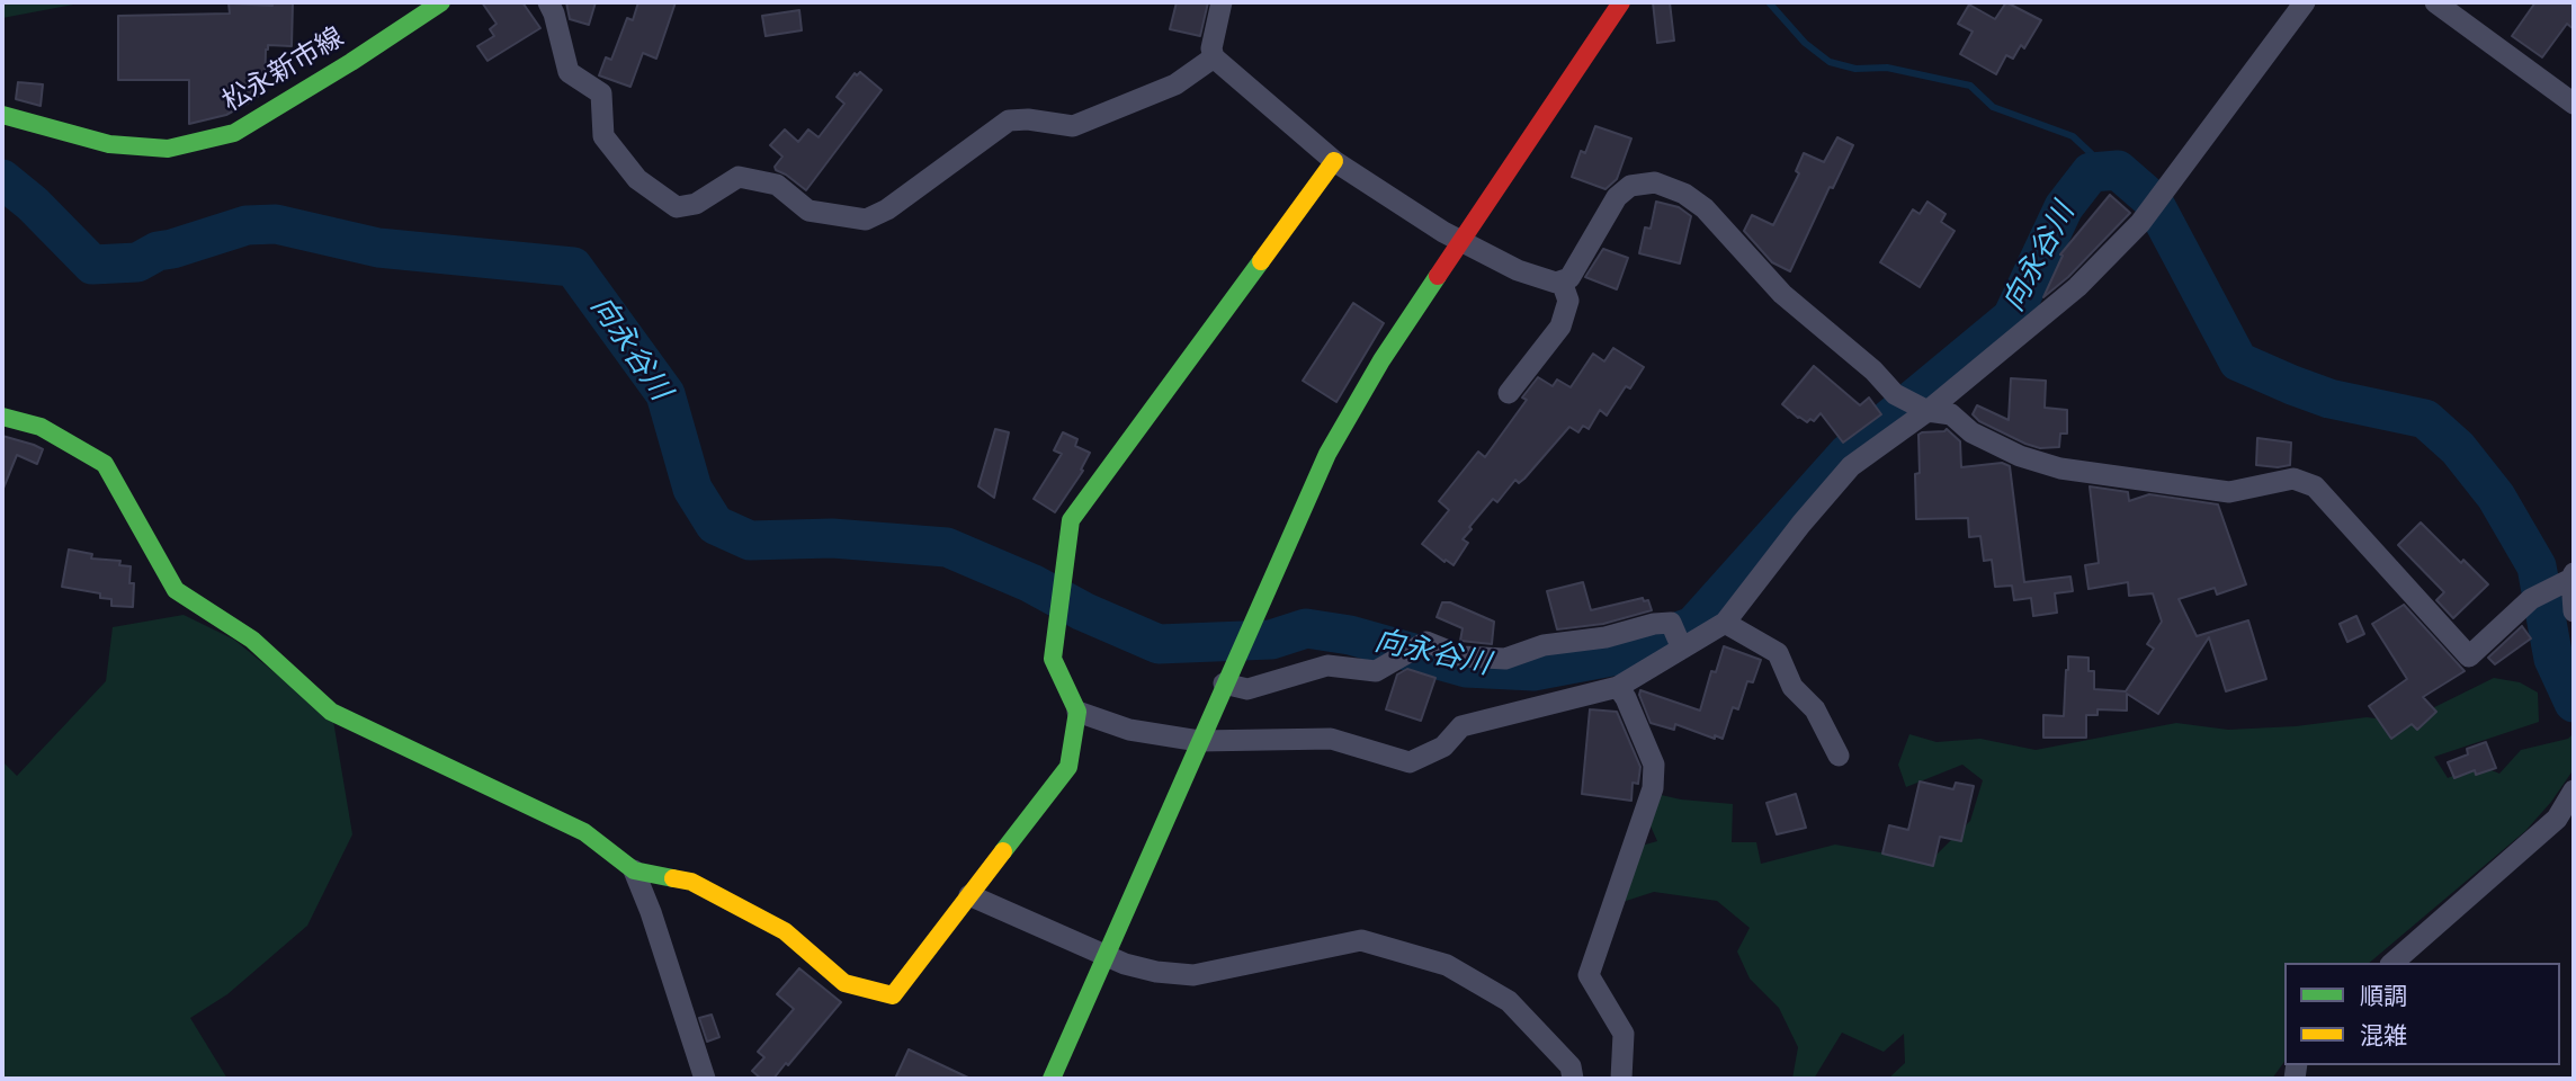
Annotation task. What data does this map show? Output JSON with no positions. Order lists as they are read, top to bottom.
{
  "streets": {
    "street": ["松永新市線"]
  },
  "water": ["向永谷川"],
  "legend": ["順調", "混雑"]
}
